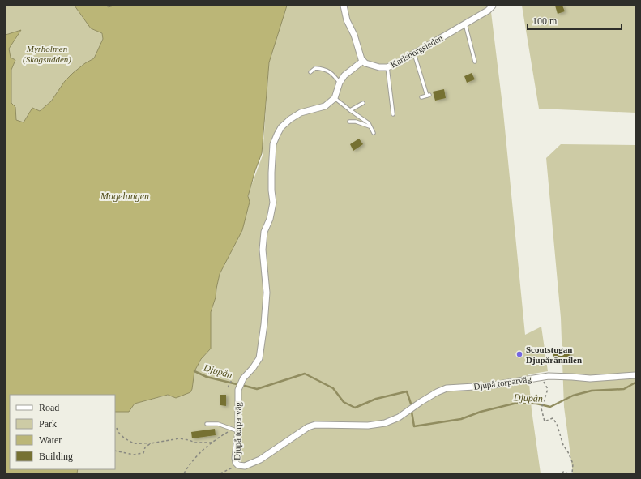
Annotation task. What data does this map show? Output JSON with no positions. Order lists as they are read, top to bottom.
{
  "streets": {
    "street": ["Karlsborgsleden", "Djupå torparväg"]
  },
  "water": ["Magelungen", "Djupån"],
  "parks": ["Myrholmen (Skogsudden)"],
  "places": ["Scoutstugan Djupårännilen"],
  "legend": [
    "Road",
    "Park",
    "Water",
    "Building"
  ],
  "scale_bar": "100 m"
}
